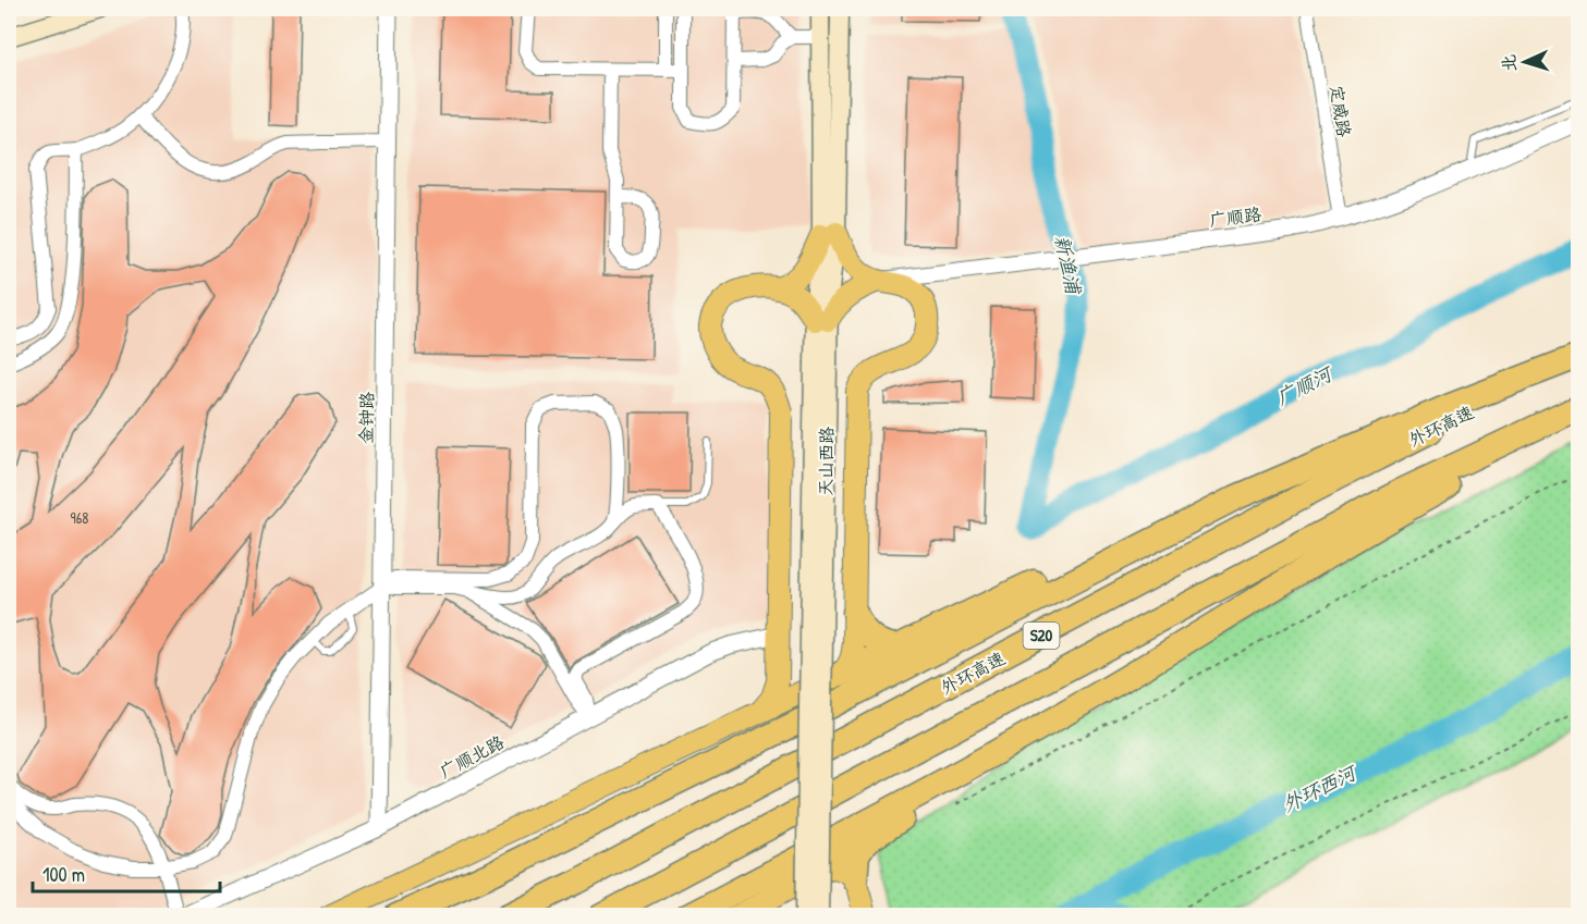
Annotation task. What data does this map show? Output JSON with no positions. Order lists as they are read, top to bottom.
{
  "streets": {
    "highway": ["外环高速", "S20"],
    "main road": ["天山西路"],
    "street": [
      "定威路",
      "广顺路",
      "金钟路",
      "广顺北路"
    ]
  },
  "crossings": [
    ["定威路", "广顺路"],
    ["金钟路", "广顺北路"]
  ],
  "water": ["新渔浦", "广顺河", "外环西河"],
  "house_numbers": ["968"],
  "scale_bar": "100 m",
  "north": "left"
}
